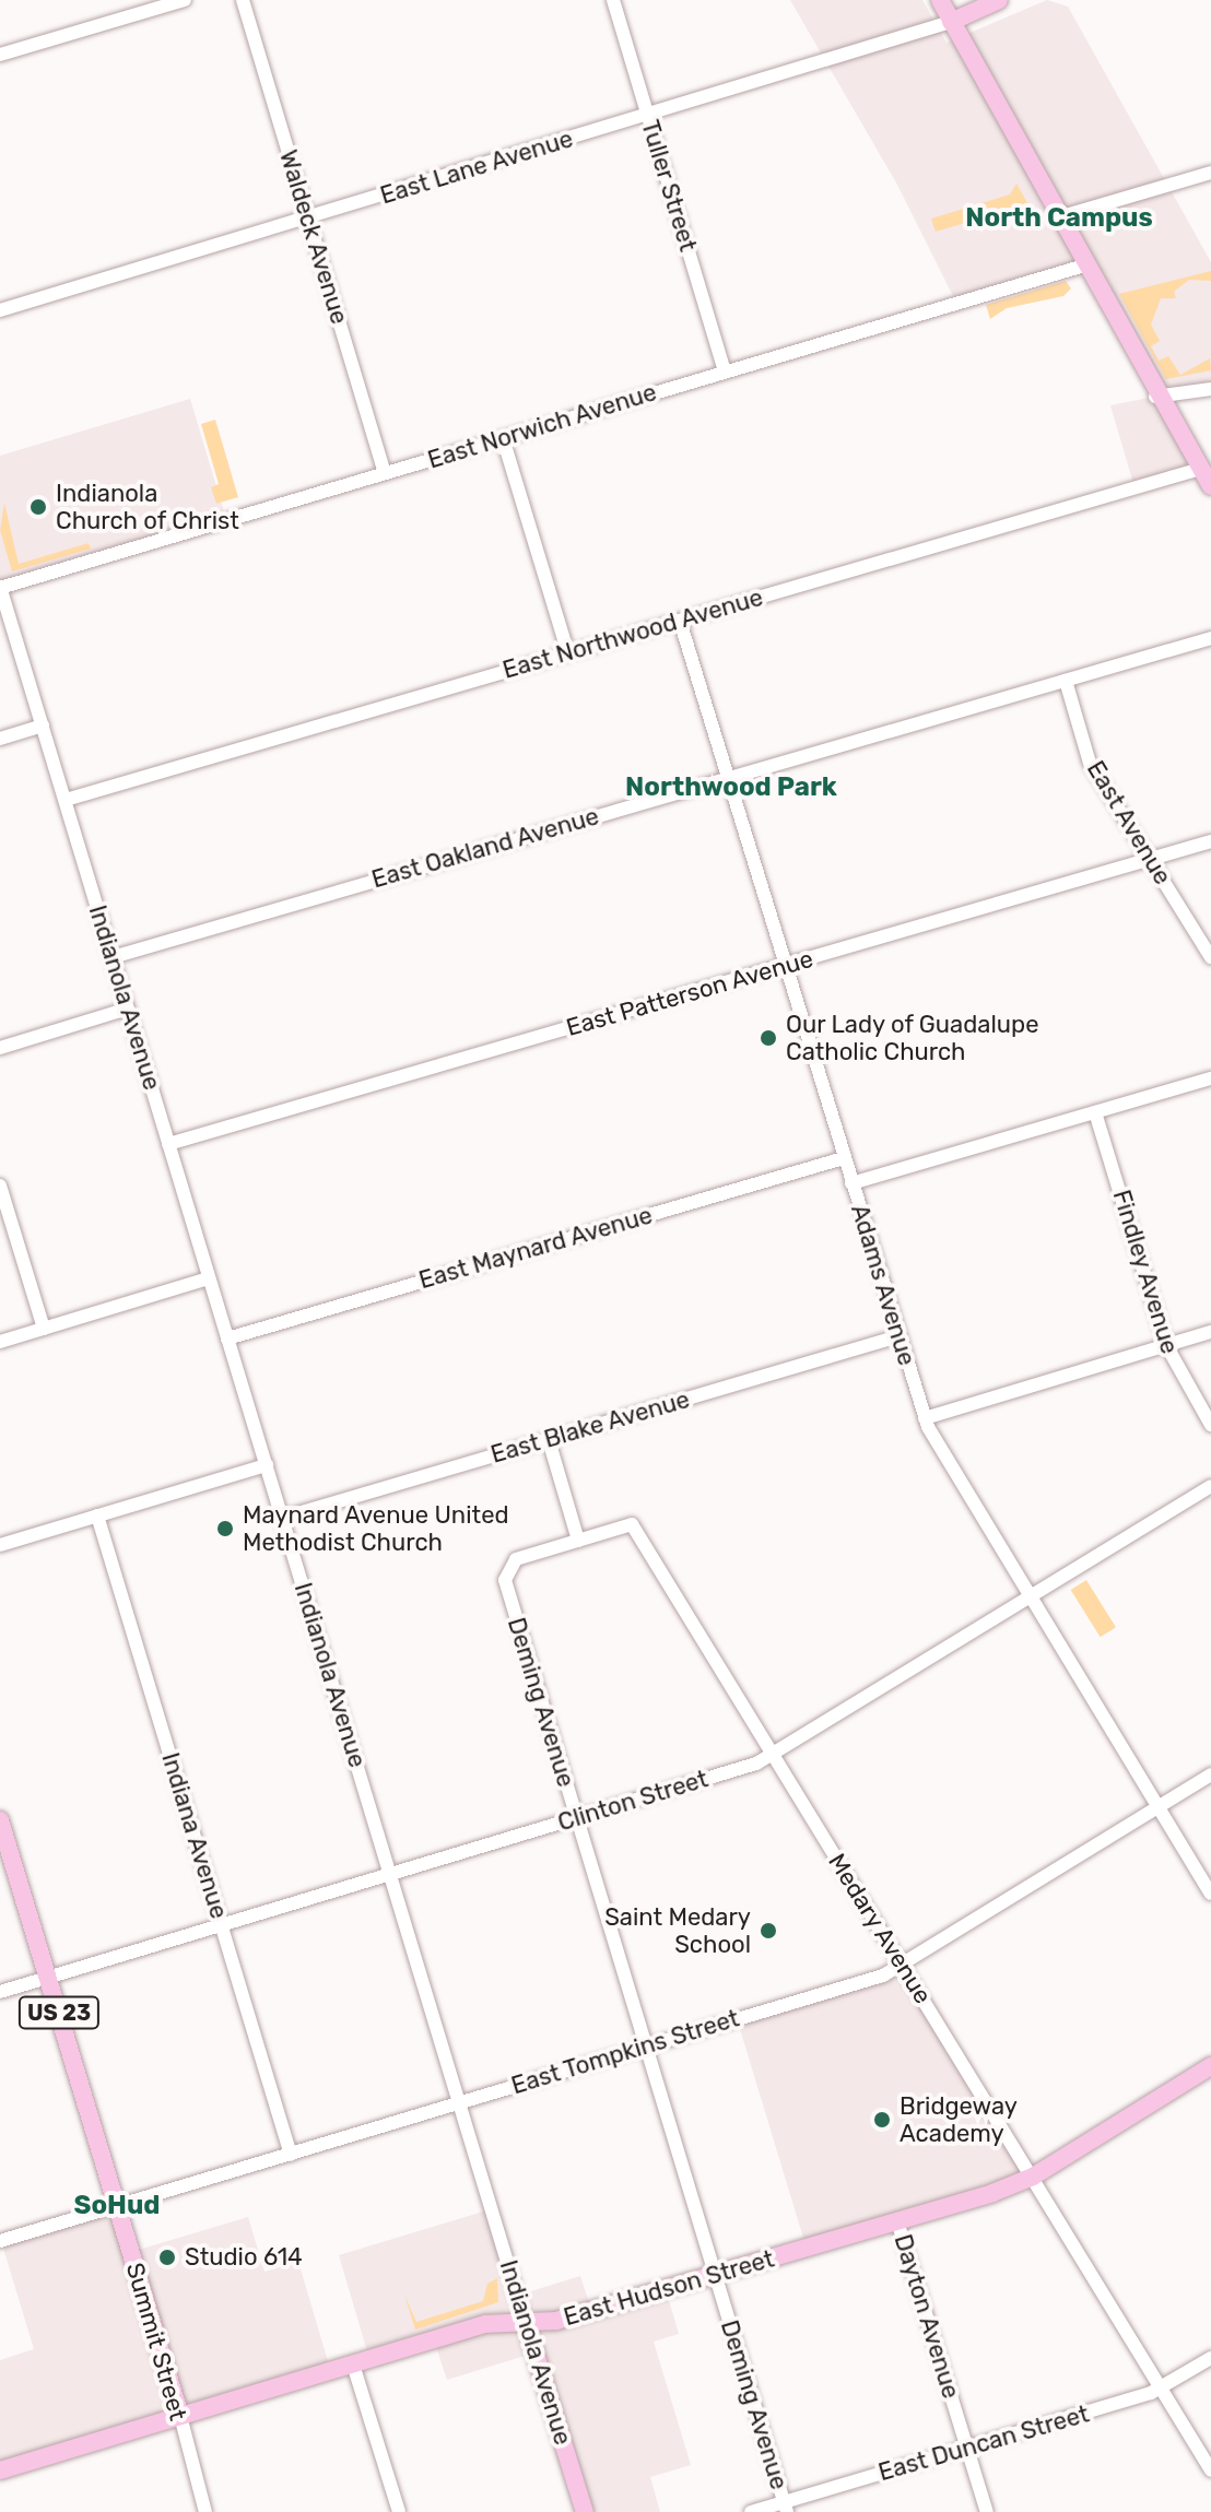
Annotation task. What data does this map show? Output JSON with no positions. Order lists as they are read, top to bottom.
{
  "streets": {
    "main road": [
      "Indianola Avenue",
      "US 23",
      "East Hudson Street",
      "Summit Street"
    ],
    "street": [
      "East Lane Avenue",
      "Tuller Street",
      "Waldeck Avenue",
      "East Norwich Avenue",
      "East Northwood Avenue",
      "East Avenue",
      "East Oakland Avenue",
      "East Patterson Avenue",
      "East Maynard Avenue",
      "Findley Avenue",
      "Adams Avenue",
      "East Blake Avenue",
      "Deming Avenue",
      "Clinton Street",
      "Indiana Avenue",
      "Medary Avenue",
      "East Tompkins Street",
      "Dayton Avenue",
      "East Duncan Street"
    ]
  },
  "crossings": [
    ["East Lane Avenue", "Tuller Street"],
    ["East Lane Avenue", "Waldeck Avenue"],
    ["Tuller Street", "East Norwich Avenue"],
    ["Waldeck Avenue", "East Norwich Avenue"],
    ["East Norwich Avenue", "Indianola Avenue"],
    ["East Northwood Avenue", "Indianola Avenue"],
    ["East Northwood Avenue", "Adams Avenue"],
    ["East Avenue", "East Oakland Avenue"],
    ["East Avenue", "East Patterson Avenue"],
    ["East Oakland Avenue", "Indianola Avenue"],
    ["East Oakland Avenue", "Adams Avenue"],
    ["East Patterson Avenue", "Indianola Avenue"],
    ["East Patterson Avenue", "Adams Avenue"],
    ["Indianola Avenue", "East Maynard Avenue"],
    ["Indianola Avenue", "East Blake Avenue"],
    ["Indianola Avenue", "Clinton Street"],
    ["Indianola Avenue", "East Tompkins Street"],
    ["Indianola Avenue", "East Hudson Street"],
    ["East Maynard Avenue", "Adams Avenue"],
    ["Adams Avenue", "East Blake Avenue"],
    ["Adams Avenue", "Clinton Street"],
    ["Adams Avenue", "East Tompkins Street"],
    ["Deming Avenue", "Clinton Street"],
    ["Deming Avenue", "Medary Avenue"],
    ["Deming Avenue", "East Tompkins Street"],
    ["Deming Avenue", "East Hudson Street"],
    ["Deming Avenue", "East Duncan Street"],
    ["Clinton Street", "Indiana Avenue"],
    ["Clinton Street", "Medary Avenue"],
    ["Clinton Street", "Summit Street"],
    ["Indiana Avenue", "East Tompkins Street"],
    ["Medary Avenue", "East Tompkins Street"],
    ["Medary Avenue", "East Hudson Street"],
    ["Medary Avenue", "East Duncan Street"],
    ["East Tompkins Street", "Summit Street"],
    ["East Hudson Street", "Dayton Avenue"],
    ["East Hudson Street", "Summit Street"],
    ["Dayton Avenue", "East Duncan Street"]
  ],
  "districts": ["North Campus", "Northwood Park", "SoHud"],
  "places": [
    "Indianola Church of Christ",
    "Our Lady of Guadalupe Catholic Church",
    "Maynard Avenue United Methodist Church",
    "Saint Medary School",
    "Bridgeway Academy",
    "Studio 614"
  ]
}
